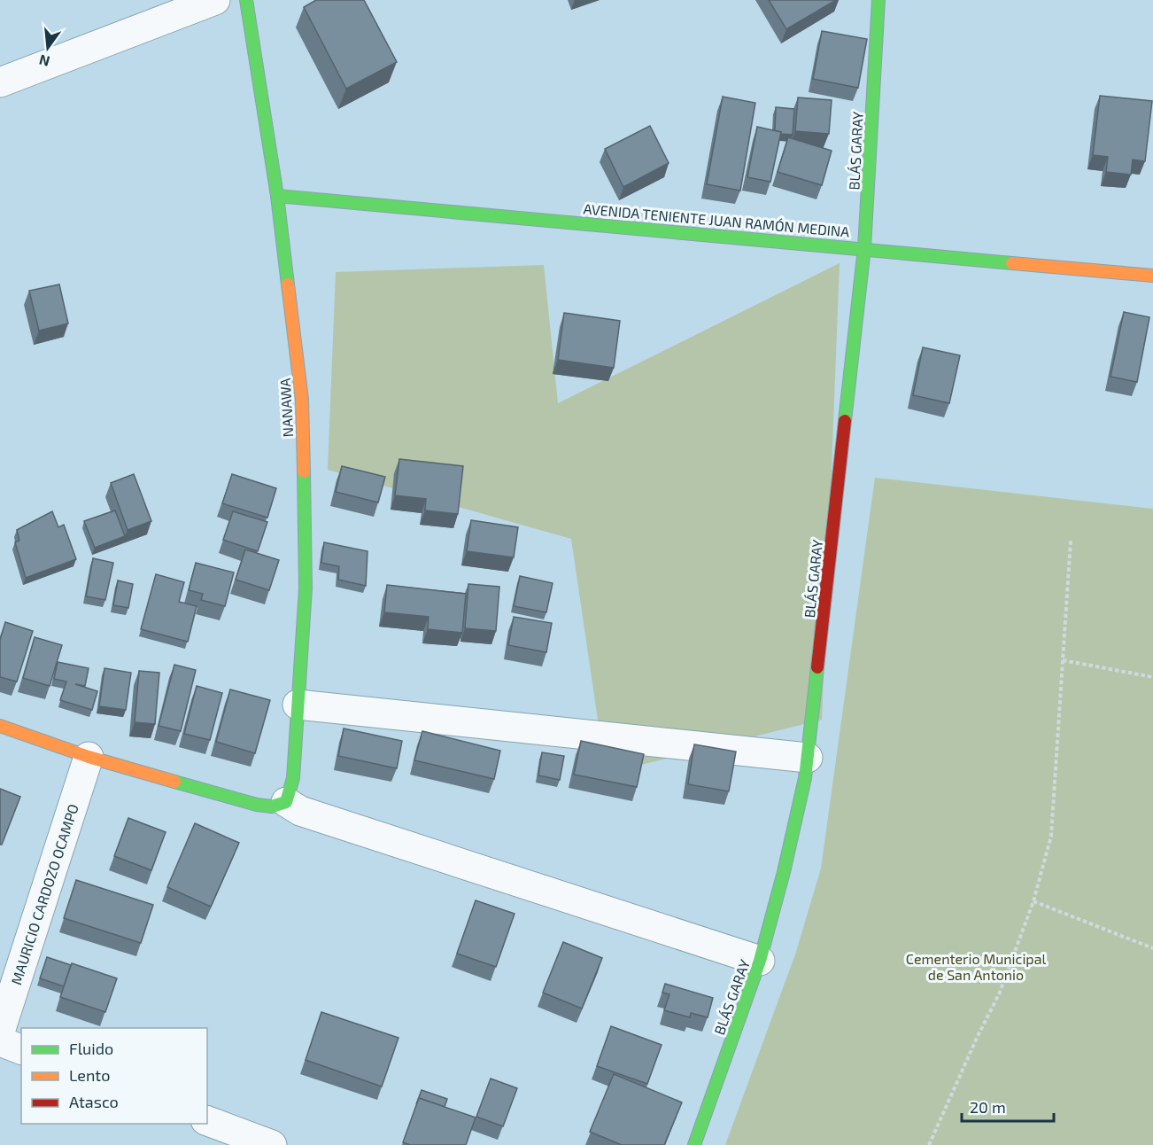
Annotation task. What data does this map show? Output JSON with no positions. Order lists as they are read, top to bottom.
{
  "streets": {
    "street": [
      "BLÁS GARAY",
      "AVENIDA TENIENTE JUAN RAMÓN MEDINA",
      "NANAWA",
      "MAURICIO CARDOZO OCAMPO"
    ]
  },
  "crossings": [
    ["BLÁS GARAY", "AVENIDA TENIENTE JUAN RAMÓN MEDINA"],
    ["AVENIDA TENIENTE JUAN RAMÓN MEDINA", "NANAWA"]
  ],
  "parks": ["Cementerio Municipal de San Antonio"],
  "legend": ["Fluido", "Lento", "Atasco"],
  "scale_bar": "20 m",
  "north": "bottom"
}
